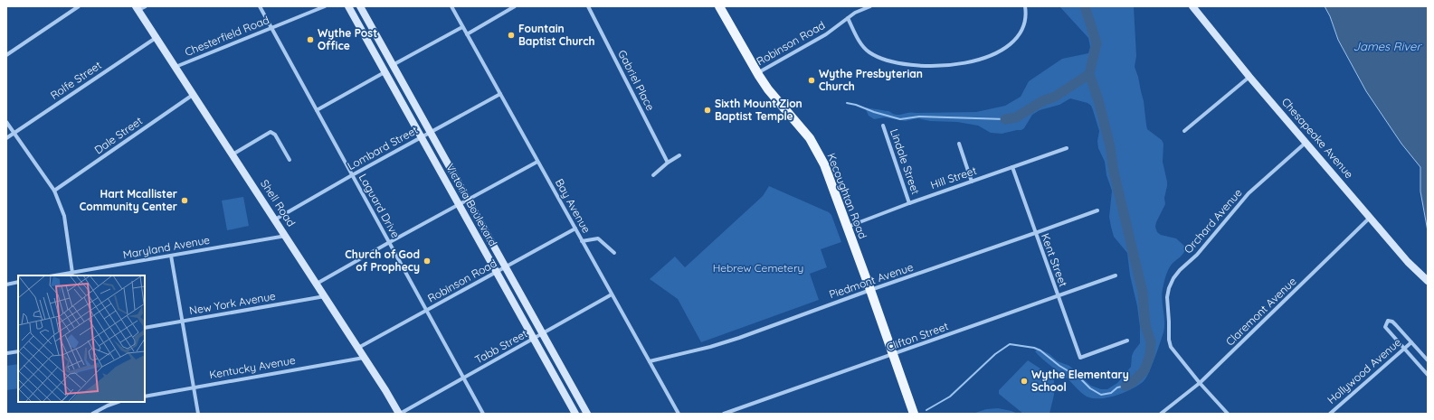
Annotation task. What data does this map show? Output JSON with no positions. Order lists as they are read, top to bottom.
{
  "streets": {
    "main road": [
      "Chesapeake Avenue",
      "Kecoughtan Road",
      "Shell Road",
      "Victoria Boulevard"
    ],
    "street": [
      "Chesterfield Road",
      "Robinson Road",
      "Rolfe Street",
      "Gabriel Place",
      "Dale Street",
      "Lombard Street",
      "Lindale Street",
      "Hill Street",
      "Laguard Drive",
      "Bay Avenue",
      "Orchard Avenue",
      "Maryland Avenue",
      "Kent Street",
      "Piedmont Avenue",
      "New York Avenue",
      "Claremont Avenue",
      "Clifton Street",
      "Tabb Street",
      "Kentucky Avenue",
      "Hollywood Avenue"
    ]
  },
  "crossings": [
    ["Chesterfield Road", "Shell Road"],
    ["Chesterfield Road", "Laguard Drive"],
    ["Robinson Road", "Kecoughtan Road"],
    ["Robinson Road", "Shell Road"],
    ["Robinson Road", "Victoria Boulevard"],
    ["Robinson Road", "Laguard Drive"],
    ["Robinson Road", "Bay Avenue"],
    ["Rolfe Street", "Shell Road"],
    ["Dale Street", "Shell Road"],
    ["Chesapeake Avenue", "Orchard Avenue"],
    ["Chesapeake Avenue", "Claremont Avenue"],
    ["Lombard Street", "Shell Road"],
    ["Lombard Street", "Victoria Boulevard"],
    ["Lombard Street", "Laguard Drive"],
    ["Lombard Street", "Bay Avenue"],
    ["Lindale Street", "Hill Street"],
    ["Hill Street", "Kecoughtan Road"],
    ["Hill Street", "Kent Street"],
    ["Kecoughtan Road", "Piedmont Avenue"],
    ["Kecoughtan Road", "Clifton Street"],
    ["Shell Road", "Maryland Avenue"],
    ["Shell Road", "New York Avenue"],
    ["Shell Road", "Tabb Street"],
    ["Shell Road", "Kentucky Avenue"],
    ["Victoria Boulevard", "Tabb Street"],
    ["Laguard Drive", "Tabb Street"],
    ["Bay Avenue", "Piedmont Avenue"],
    ["Bay Avenue", "Tabb Street"],
    ["Orchard Avenue", "Claremont Avenue"],
    ["Kent Street", "Piedmont Avenue"],
    ["Kent Street", "Clifton Street"]
  ],
  "water": ["James River"],
  "parks": ["Hebrew Cemetery"],
  "places": [
    "Fountain Baptist Church",
    "Wythe Post Office",
    "Wythe Presbyterian Church",
    "Sixth Mount Zion Baptist Temple",
    "Hart Mcallister Community Center",
    "Church of God of Prophecy",
    "Wythe Elementary School"
  ]
}
